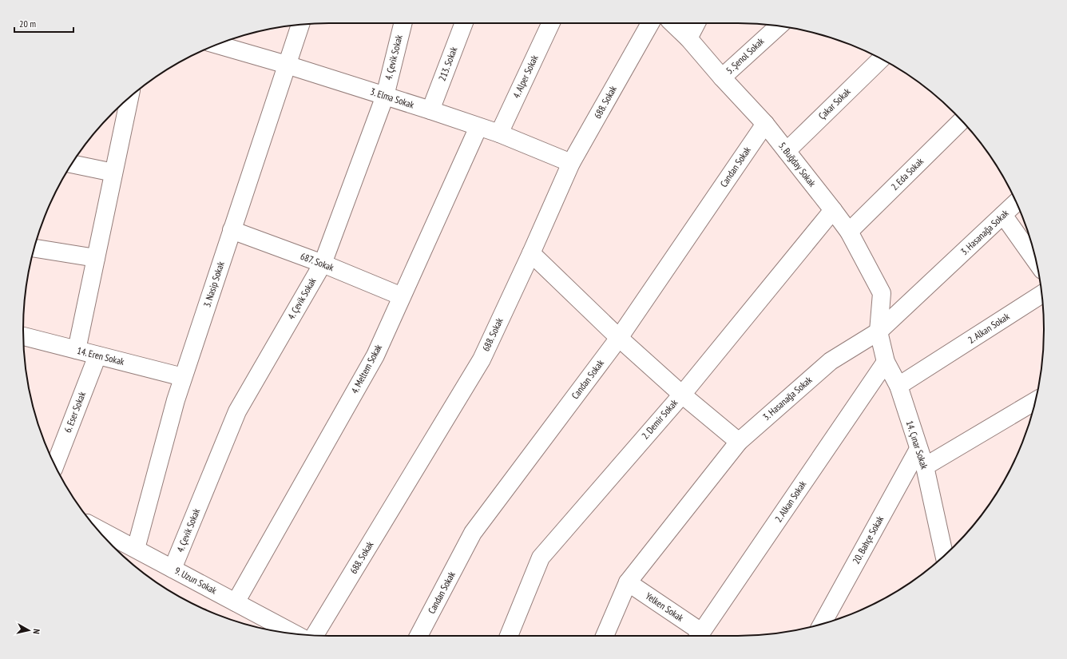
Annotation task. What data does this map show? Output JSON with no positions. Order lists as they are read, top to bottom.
{
  "streets": {
    "street": [
      "5. Şenol Sokak",
      "4. Çevik Sokak",
      "213. Sokak",
      "4. Alper Sokak",
      "3. Elma Sokak",
      "688. Sokak",
      "Çakar Sokak",
      "5. Buğday Sokak",
      "Candan Sokak",
      "2. Eda Sokak",
      "3. Hasanağa Sokak",
      "687. Sokak",
      "3. Nasip Sokak",
      "2. Alkan Sokak",
      "14. Eren Sokak",
      "4. Meltem Sokak",
      "6. Eser Sokak",
      "2. Demir Sokak",
      "14. Çınar Sokak",
      "20. Bahçe Sokak",
      "9. Uzun Sokak",
      "Yelken Sokak"
    ]
  },
  "crossings": [
    ["5. Şenol Sokak", "5. Buğday Sokak"],
    ["4. Çevik Sokak", "3. Elma Sokak"],
    ["4. Çevik Sokak", "687. Sokak"],
    ["4. Çevik Sokak", "9. Uzun Sokak"],
    ["213. Sokak", "3. Elma Sokak"],
    ["4. Alper Sokak", "3. Elma Sokak"],
    ["3. Elma Sokak", "688. Sokak"],
    ["3. Elma Sokak", "3. Nasip Sokak"],
    ["3. Elma Sokak", "4. Meltem Sokak"],
    ["Çakar Sokak", "5. Buğday Sokak"],
    ["5. Buğday Sokak", "Candan Sokak"],
    ["5. Buğday Sokak", "2. Eda Sokak"],
    ["5. Buğday Sokak", "3. Hasanağa Sokak"],
    ["5. Buğday Sokak", "2. Demir Sokak"],
    ["5. Buğday Sokak", "14. Çınar Sokak"],
    ["3. Hasanağa Sokak", "14. Çınar Sokak"],
    ["3. Hasanağa Sokak", "Yelken Sokak"],
    ["687. Sokak", "3. Nasip Sokak"],
    ["687. Sokak", "4. Meltem Sokak"],
    ["3. Nasip Sokak", "14. Eren Sokak"],
    ["3. Nasip Sokak", "9. Uzun Sokak"],
    ["2. Alkan Sokak", "14. Çınar Sokak"],
    ["14. Eren Sokak", "6. Eser Sokak"],
    ["4. Meltem Sokak", "9. Uzun Sokak"],
    ["14. Çınar Sokak", "20. Bahçe Sokak"]
  ],
  "scale_bar": "20 m",
  "north": "right"
}
